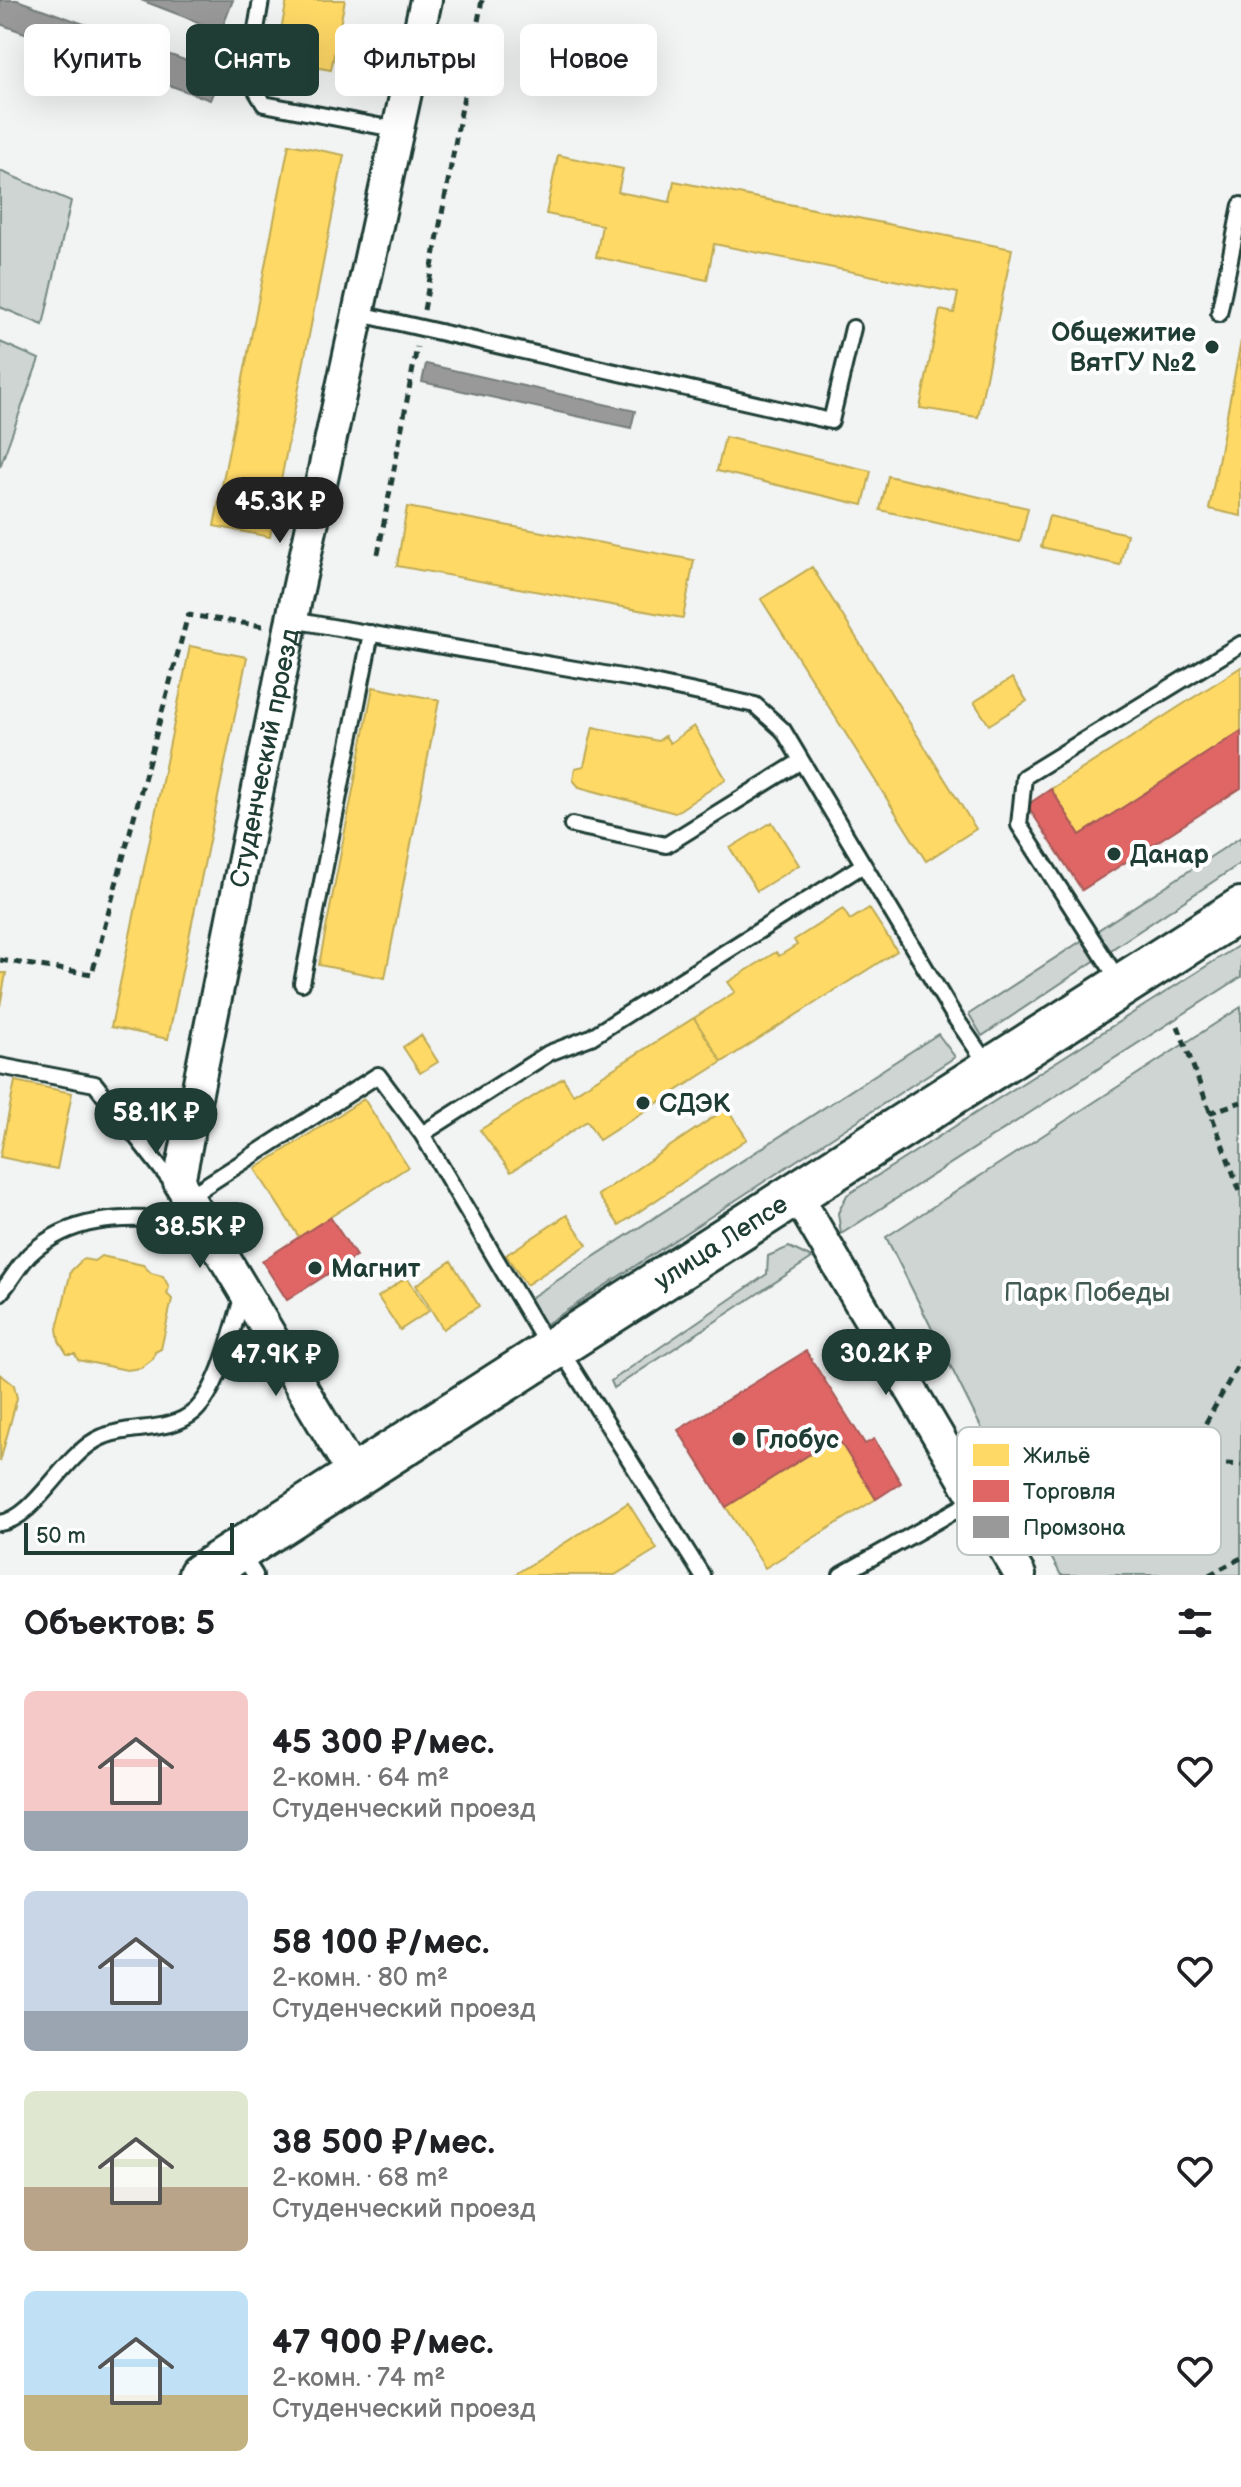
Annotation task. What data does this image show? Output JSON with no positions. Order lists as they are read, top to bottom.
{
  "streets": {
    "main road": ["улица Лепсе"],
    "street": ["Студенческий проезд"]
  },
  "crossings": [
    ["Студенческий проезд", "улица Лепсе"]
  ],
  "parks": ["Парк Победы"],
  "places": [
    "Общежитие ВятГУ №2",
    "Данар",
    "СДЭК",
    "Магнит",
    "Глобус"
  ],
  "legend": ["Жильё", "Торговля", "Промзона"],
  "scale_bar": "50 m",
  "page": {
    "chip": [
      "Купить",
      "Снять",
      "Фильтры",
      "Новое"
    ],
    "price": [
      "45.3K ₽",
      "58.1K ₽",
      "38.5K ₽",
      "30.2K ₽",
      "47.9K ₽"
    ],
    "scale": "50 m",
    "heading": "Объектов: 5",
    "list": [
      {
        "name": "45 300 ₽/мес.",
        "note": "2-комн. · 64 m² · Студенческий проезд"
      },
      {
        "name": "58 100 ₽/мес.",
        "note": "2-комн. · 80 m² · Студенческий проезд"
      },
      {
        "name": "38 500 ₽/мес.",
        "note": "2-комн. · 68 m² · Студенческий проезд"
      },
      {
        "name": "47 900 ₽/мес.",
        "note": "2-комн. · 74 m² · Студенческий проезд"
      }
    ]
  }
}
